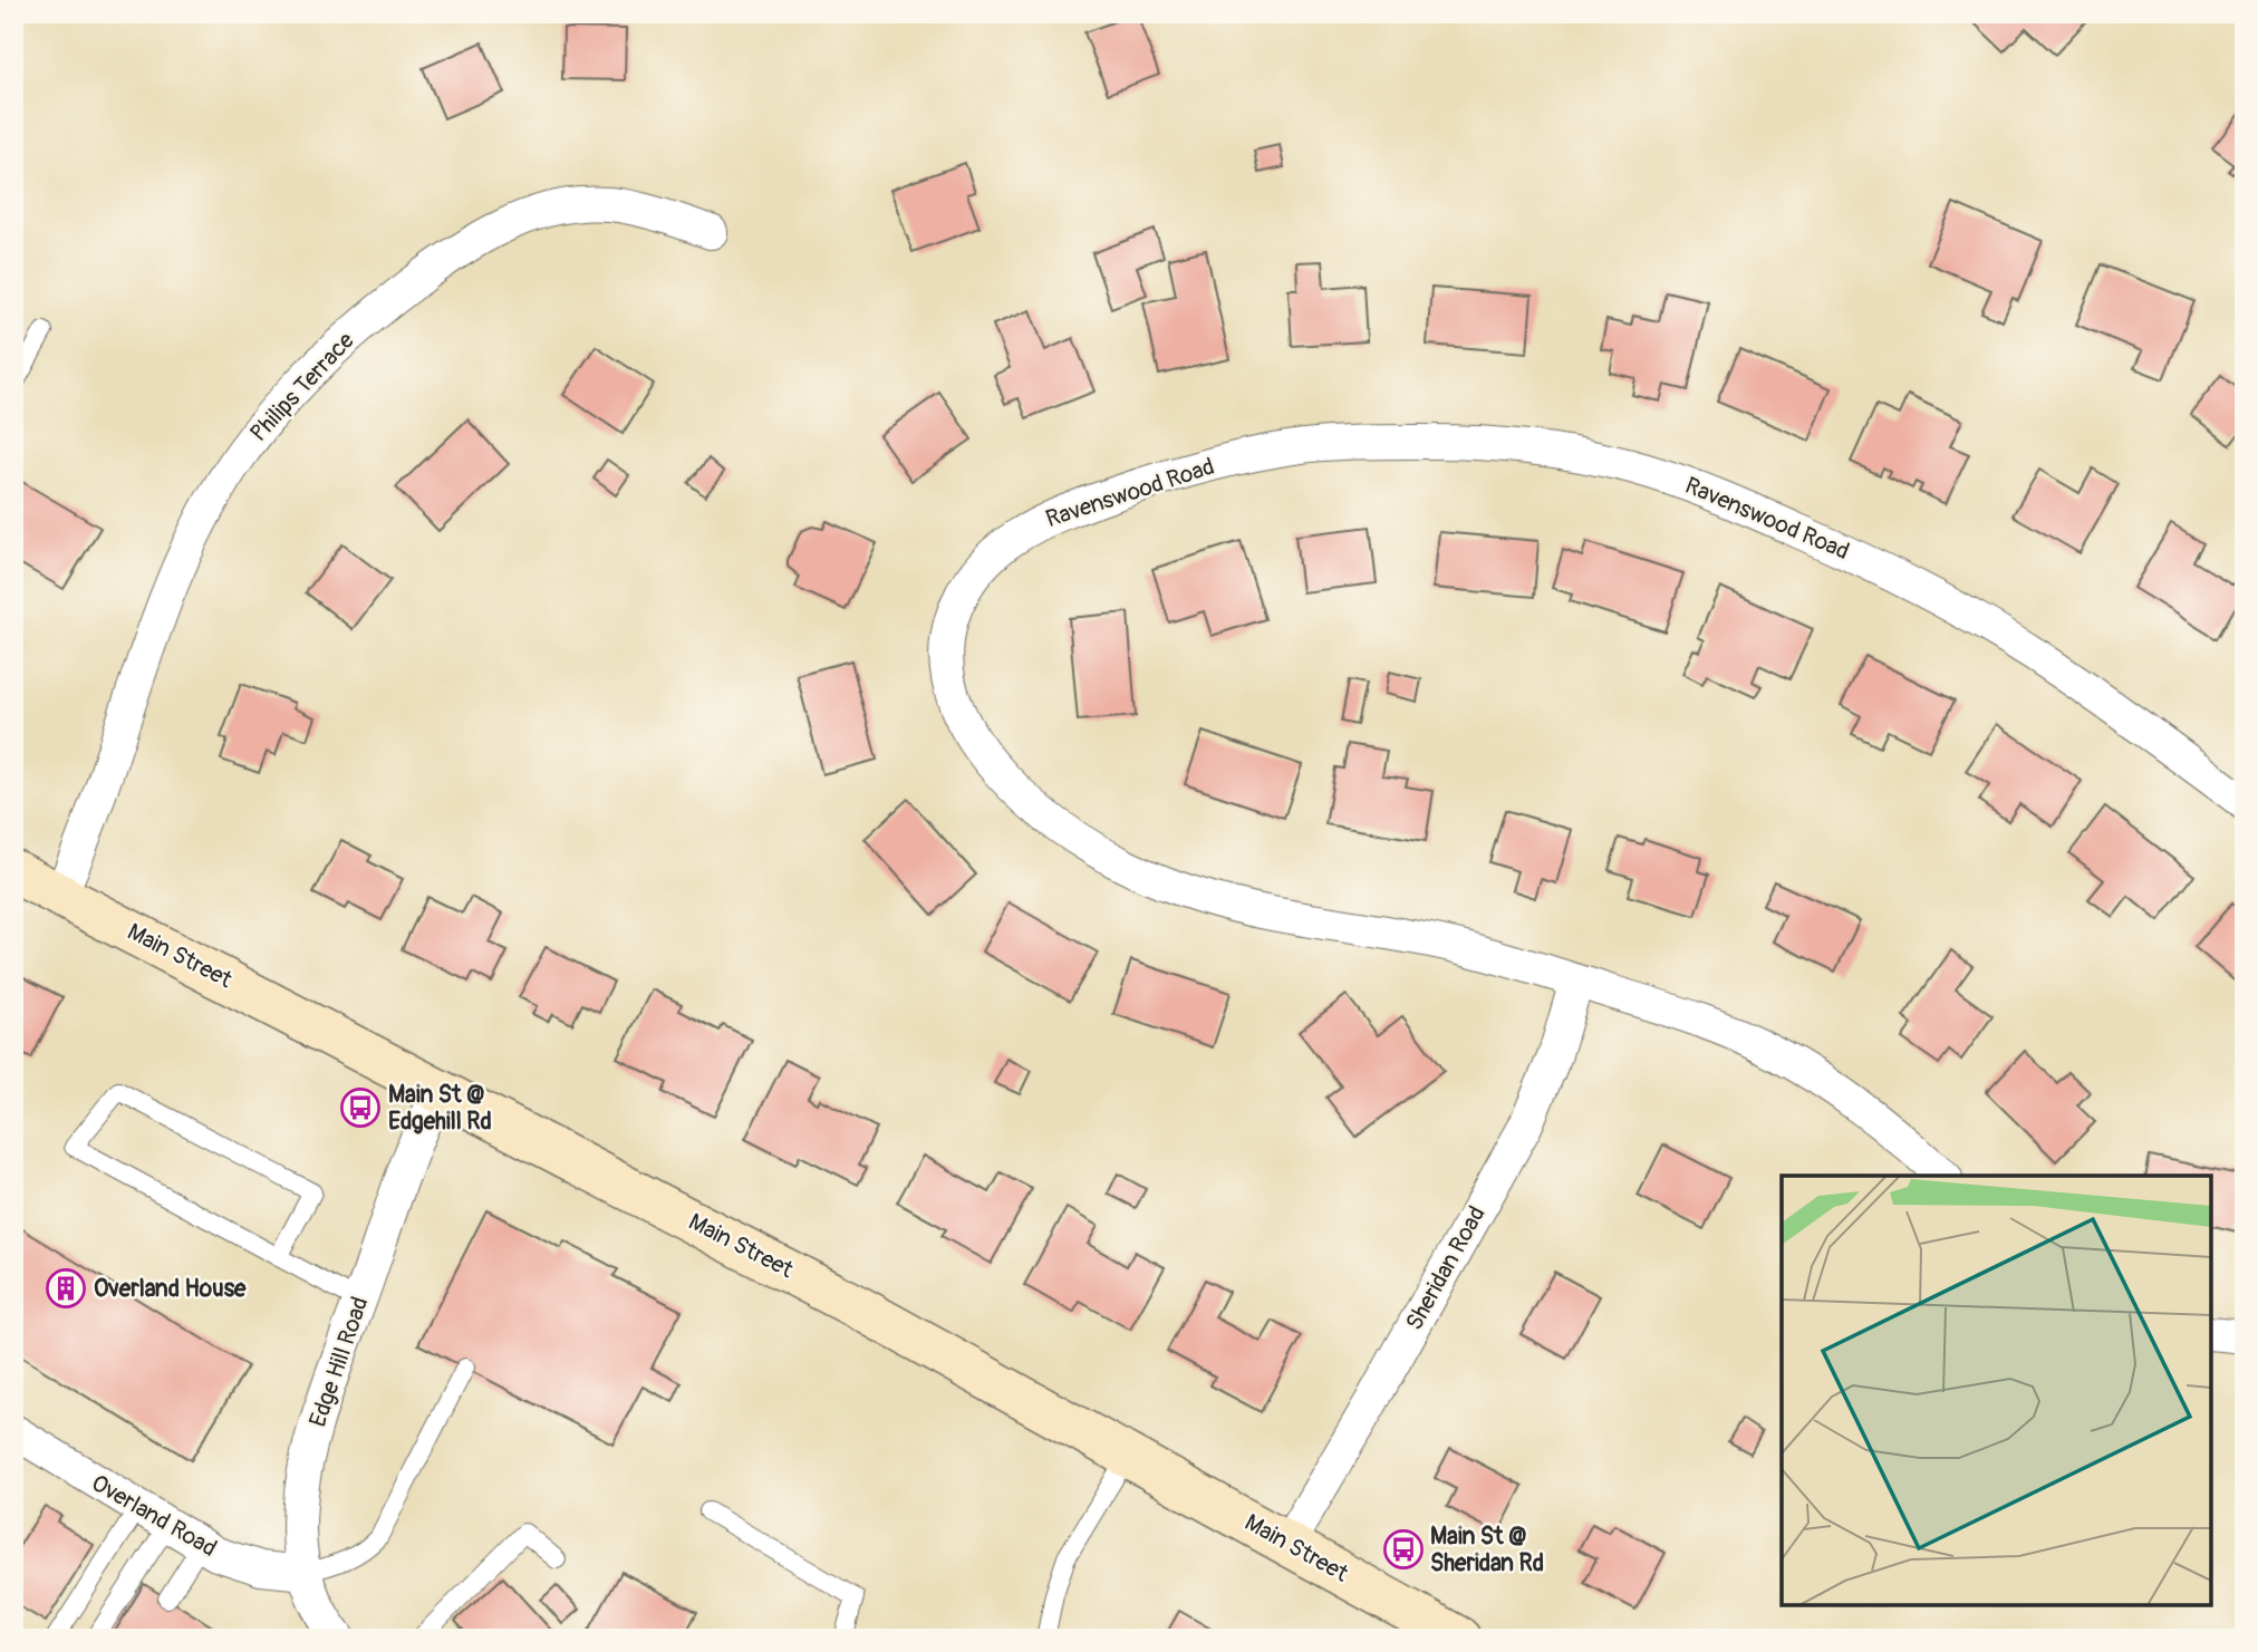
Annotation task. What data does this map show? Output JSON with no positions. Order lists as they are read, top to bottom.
{
  "streets": {
    "main road": ["Main Street"],
    "street": [
      "Philips Terrace",
      "Ravenswood Road",
      "Sheridan Road",
      "Edge Hill Road",
      "Overland Road"
    ]
  },
  "crossings": [
    ["Philips Terrace", "Main Street"],
    ["Ravenswood Road", "Sheridan Road"],
    ["Main Street", "Sheridan Road"],
    ["Main Street", "Edge Hill Road"],
    ["Edge Hill Road", "Overland Road"]
  ],
  "places": {
    "bus stop": ["Main St @ Edgehill Rd", "Main St @ Sheridan Rd"],
    "building": ["Overland House"]
  }
}
